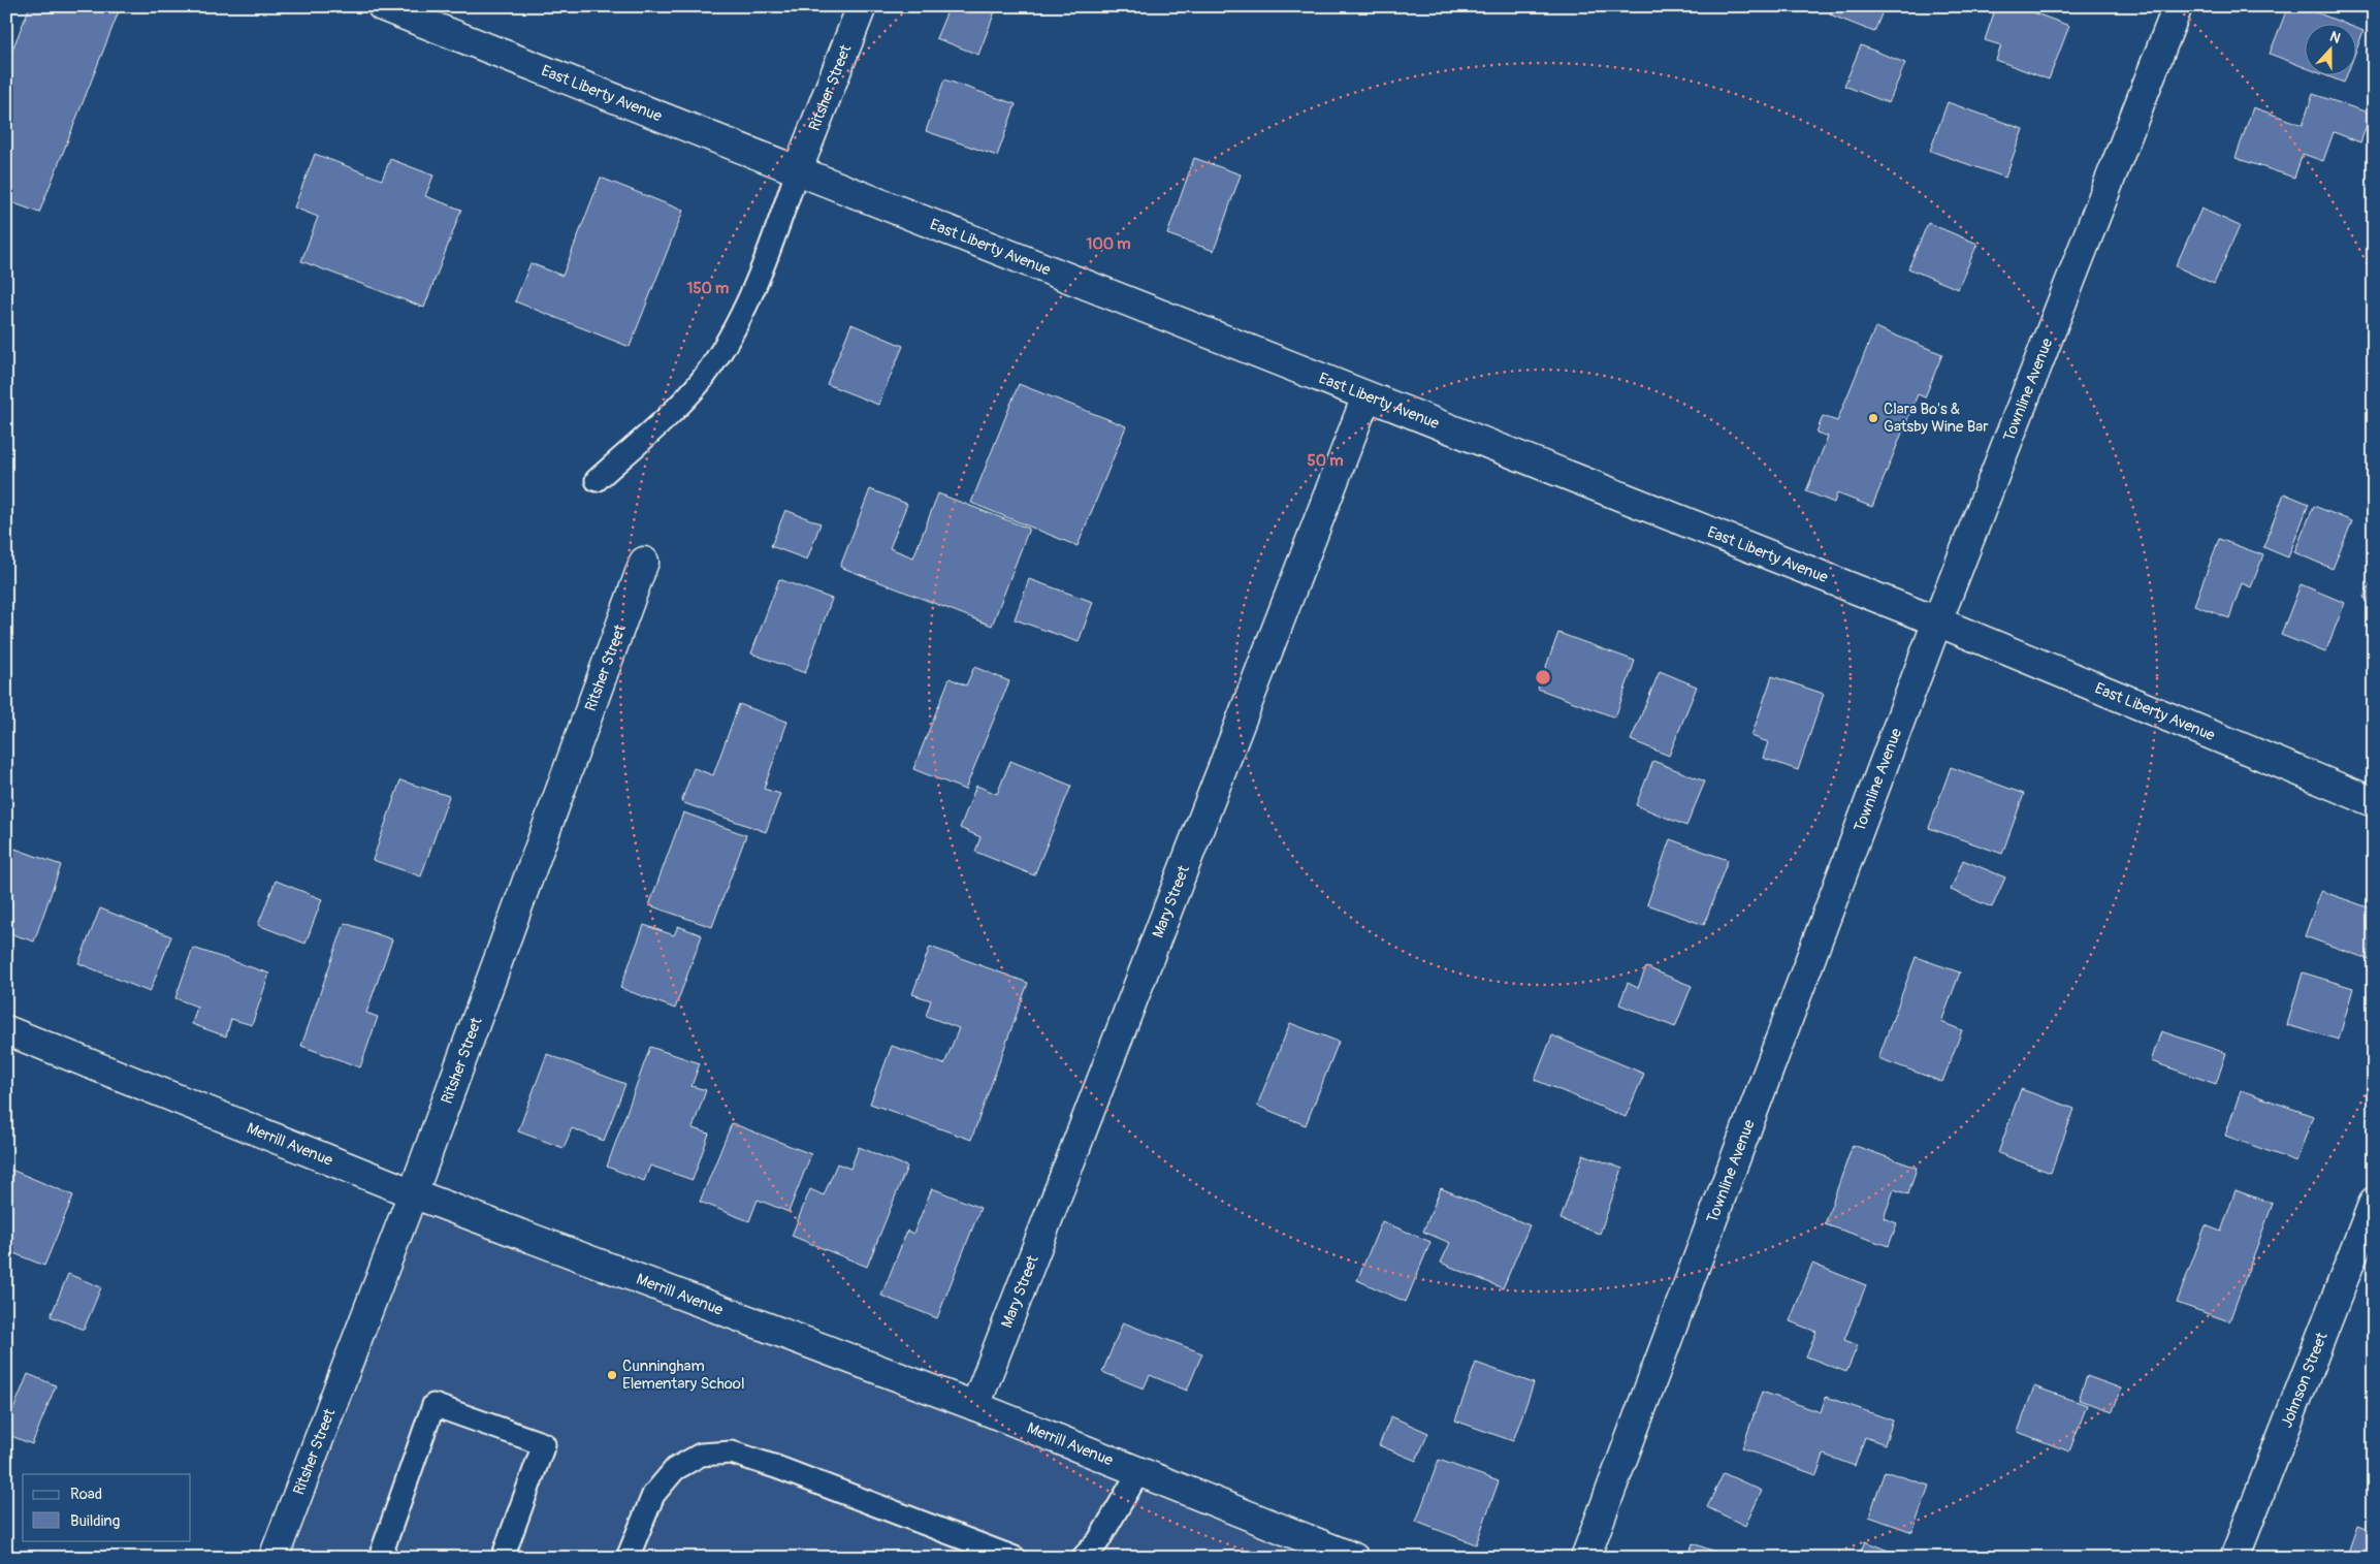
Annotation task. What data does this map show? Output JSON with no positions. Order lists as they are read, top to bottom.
{
  "streets": {
    "street": [
      "Ritsher Street",
      "East Liberty Avenue",
      "Townline Avenue",
      "Mary Street",
      "Merrill Avenue",
      "Johnson Street"
    ]
  },
  "crossings": [
    ["Ritsher Street", "East Liberty Avenue"],
    ["Ritsher Street", "Merrill Avenue"],
    ["East Liberty Avenue", "Townline Avenue"],
    ["East Liberty Avenue", "Mary Street"],
    ["Mary Street", "Merrill Avenue"]
  ],
  "places": ["Clara Bo's & Gatsby Wine Bar", "Cunningham Elementary School"],
  "legend": ["Road", "Building"],
  "north": "top",
  "rings": ["100 m", "150 m", "50 m"]
}
